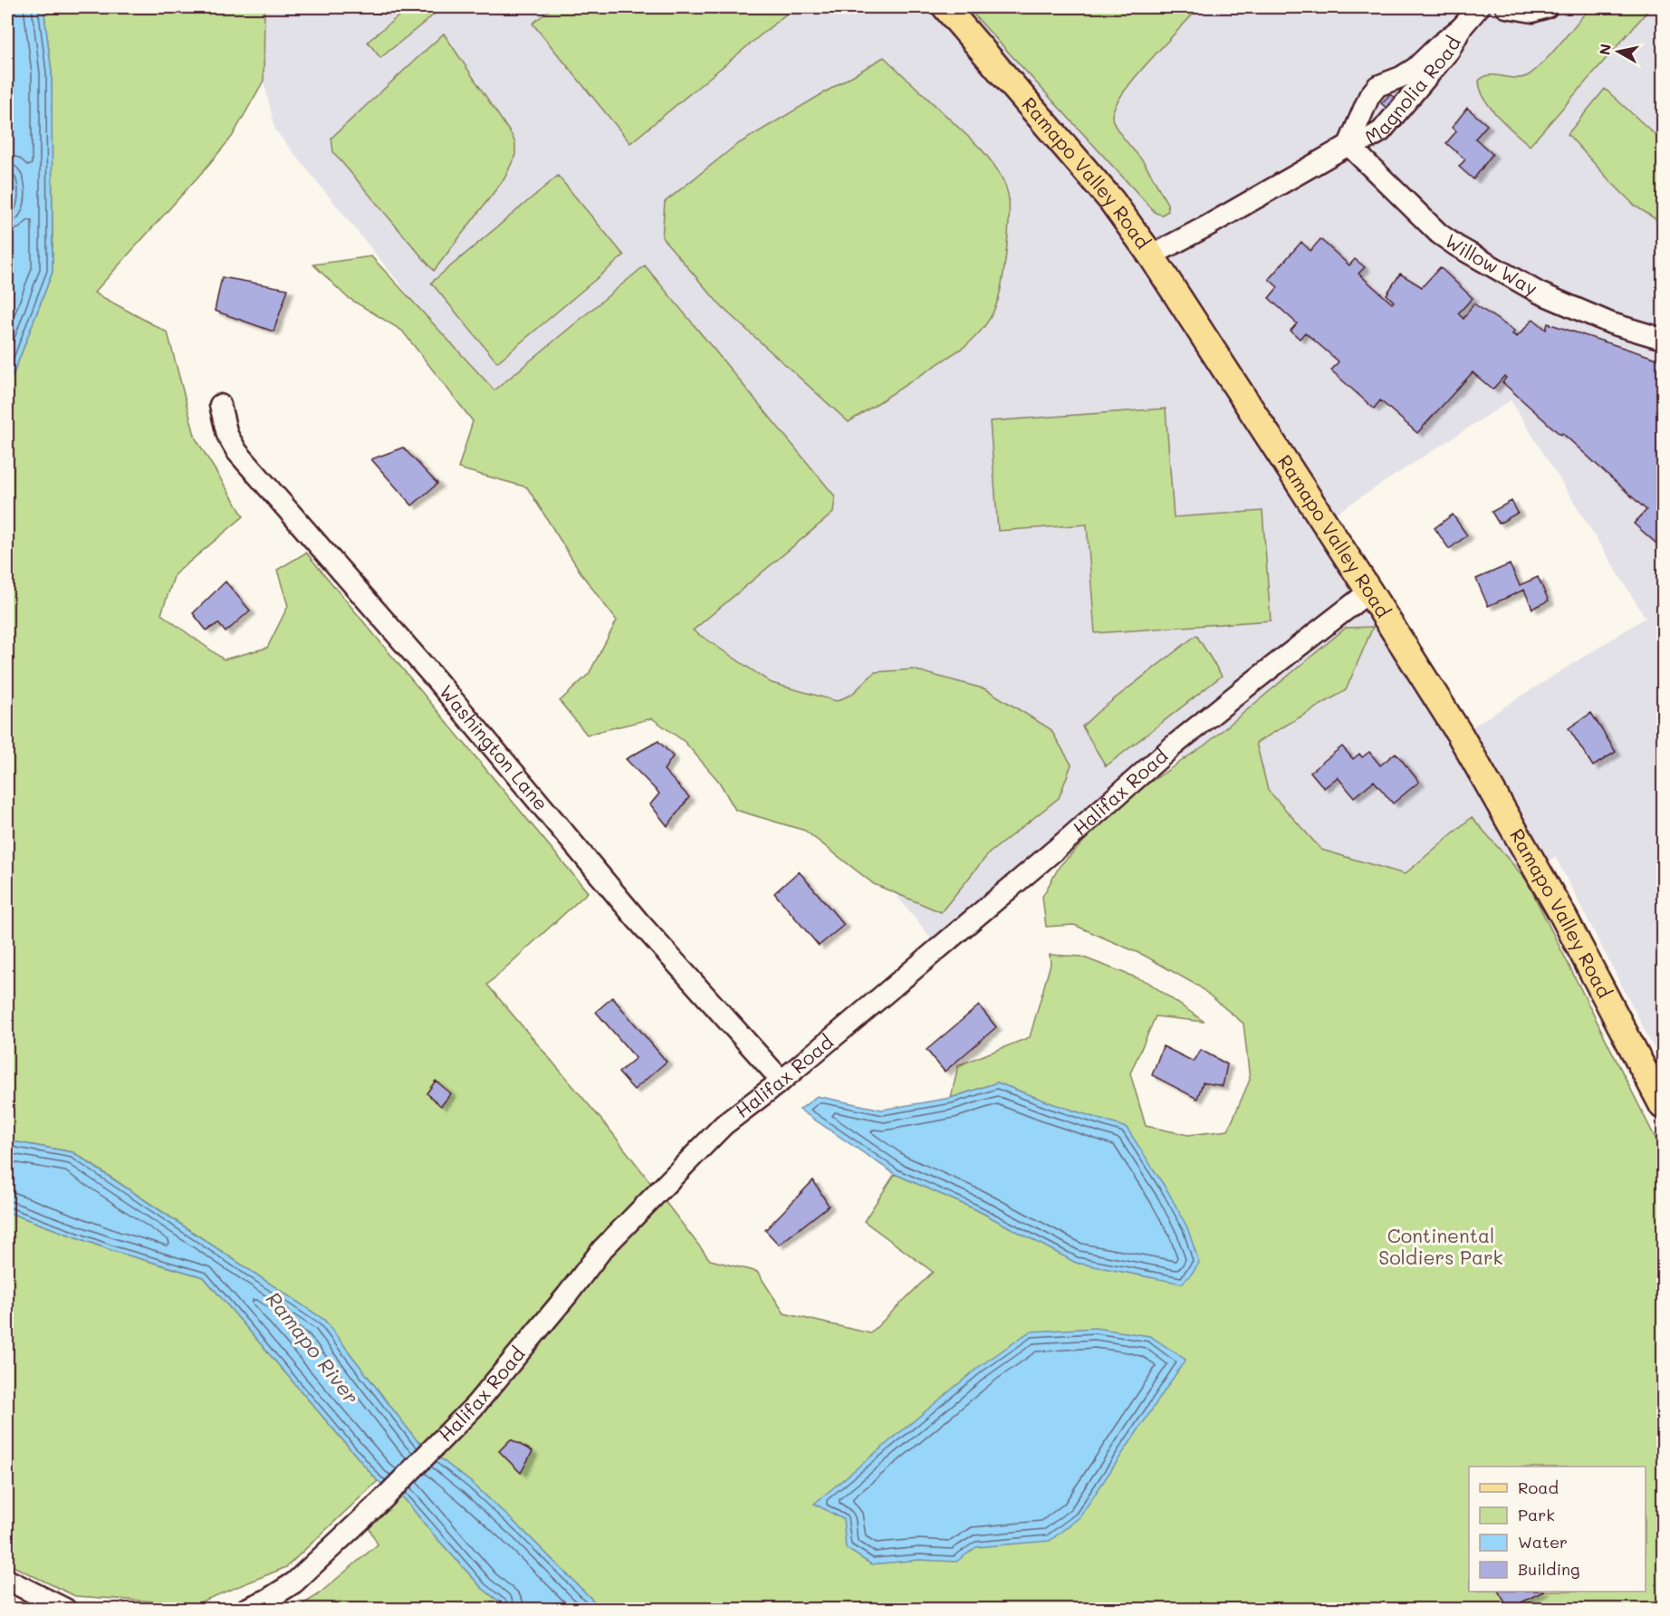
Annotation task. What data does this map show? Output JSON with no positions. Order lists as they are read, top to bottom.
{
  "streets": {
    "main road": ["Ramapo Valley Road"],
    "street": [
      "Magnolia Road",
      "Willow Way",
      "Washington Lane",
      "Halifax Road"
    ]
  },
  "crossings": [
    ["Magnolia Road", "Ramapo Valley Road"],
    ["Magnolia Road", "Willow Way"],
    ["Ramapo Valley Road", "Halifax Road"],
    ["Washington Lane", "Halifax Road"]
  ],
  "water": ["Ramapo River"],
  "parks": ["Continental Soldiers Park"],
  "legend": [
    "Road",
    "Park",
    "Water",
    "Building"
  ],
  "north": "left"
}
